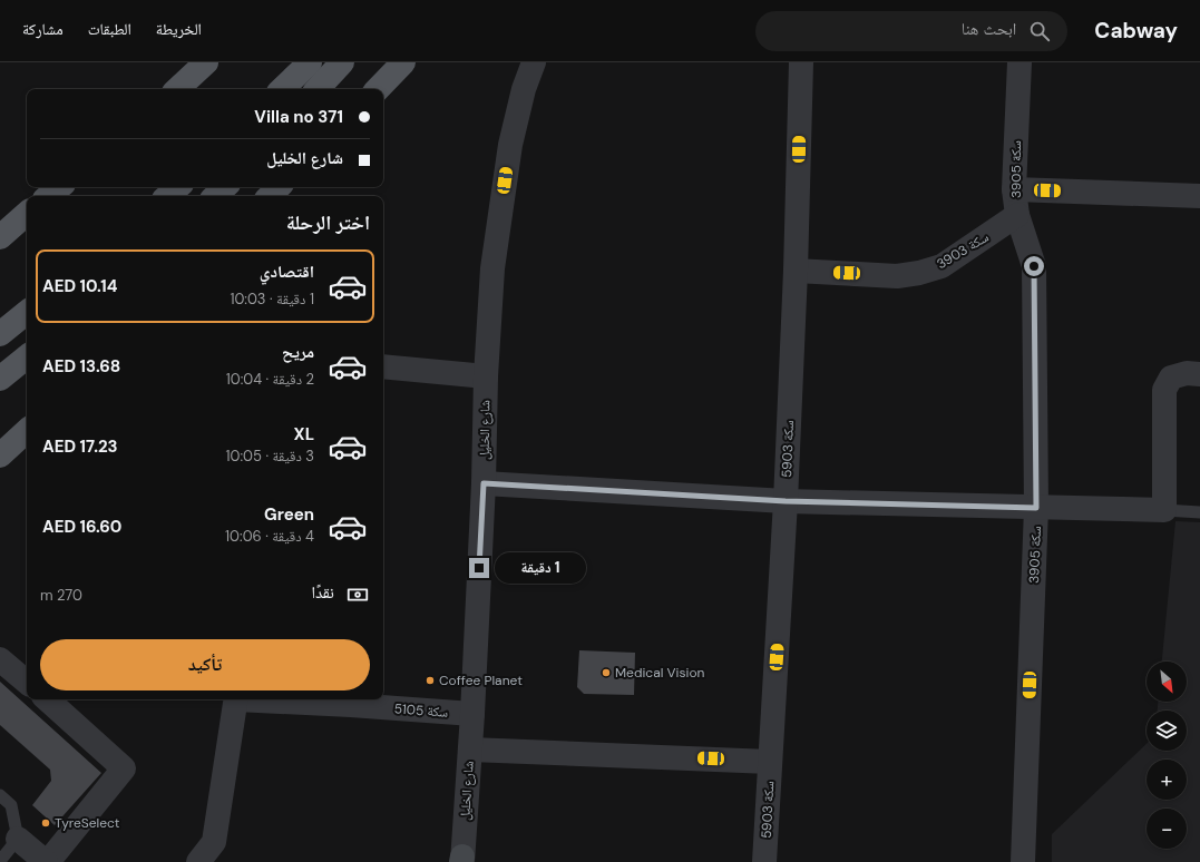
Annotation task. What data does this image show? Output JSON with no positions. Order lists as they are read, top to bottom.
{
  "streets": {
    "street": [
      "سكة 3905",
      "سكة 3903",
      "شارع الخليل",
      "سكة 5903",
      "سكة 5105"
    ]
  },
  "crossings": [
    ["سكة 3905", "سكة 3903"],
    ["سكة 3903", "سكة 5903"],
    ["شارع الخليل", "سكة 5105"]
  ],
  "places": ["Medical Vision", "Coffee Planet", "TyreSelect"],
  "north": "bottom right",
  "page": {
    "header": "Cabway",
    "search": "ابحث هنا",
    "nav": ["الخريطة", "الطبقات", "مشاركة"],
    "banner": ["Villa no 371", "شارع الخليل"],
    "heading": "اختر الرحلة",
    "list": [
      {
        "name": "اقتصادي",
        "note": "1 دقيقة · 10:03",
        "value": "AED 10.14"
      },
      {
        "name": "مريح",
        "note": "2 دقيقة · 10:04",
        "value": "AED 13.68"
      },
      {
        "name": "XL",
        "note": "3 دقيقة · 10:05",
        "value": "AED 17.23"
      },
      {
        "name": "Green",
        "note": "4 دقيقة · 10:06",
        "value": "AED 16.60"
      }
    ],
    "bubble": "1 دقيقة",
    "pay": ["نقدًا", "270 m"],
    "buttons": "تأكيد",
    "map_buttons": ["+", "−"]
  }
}
